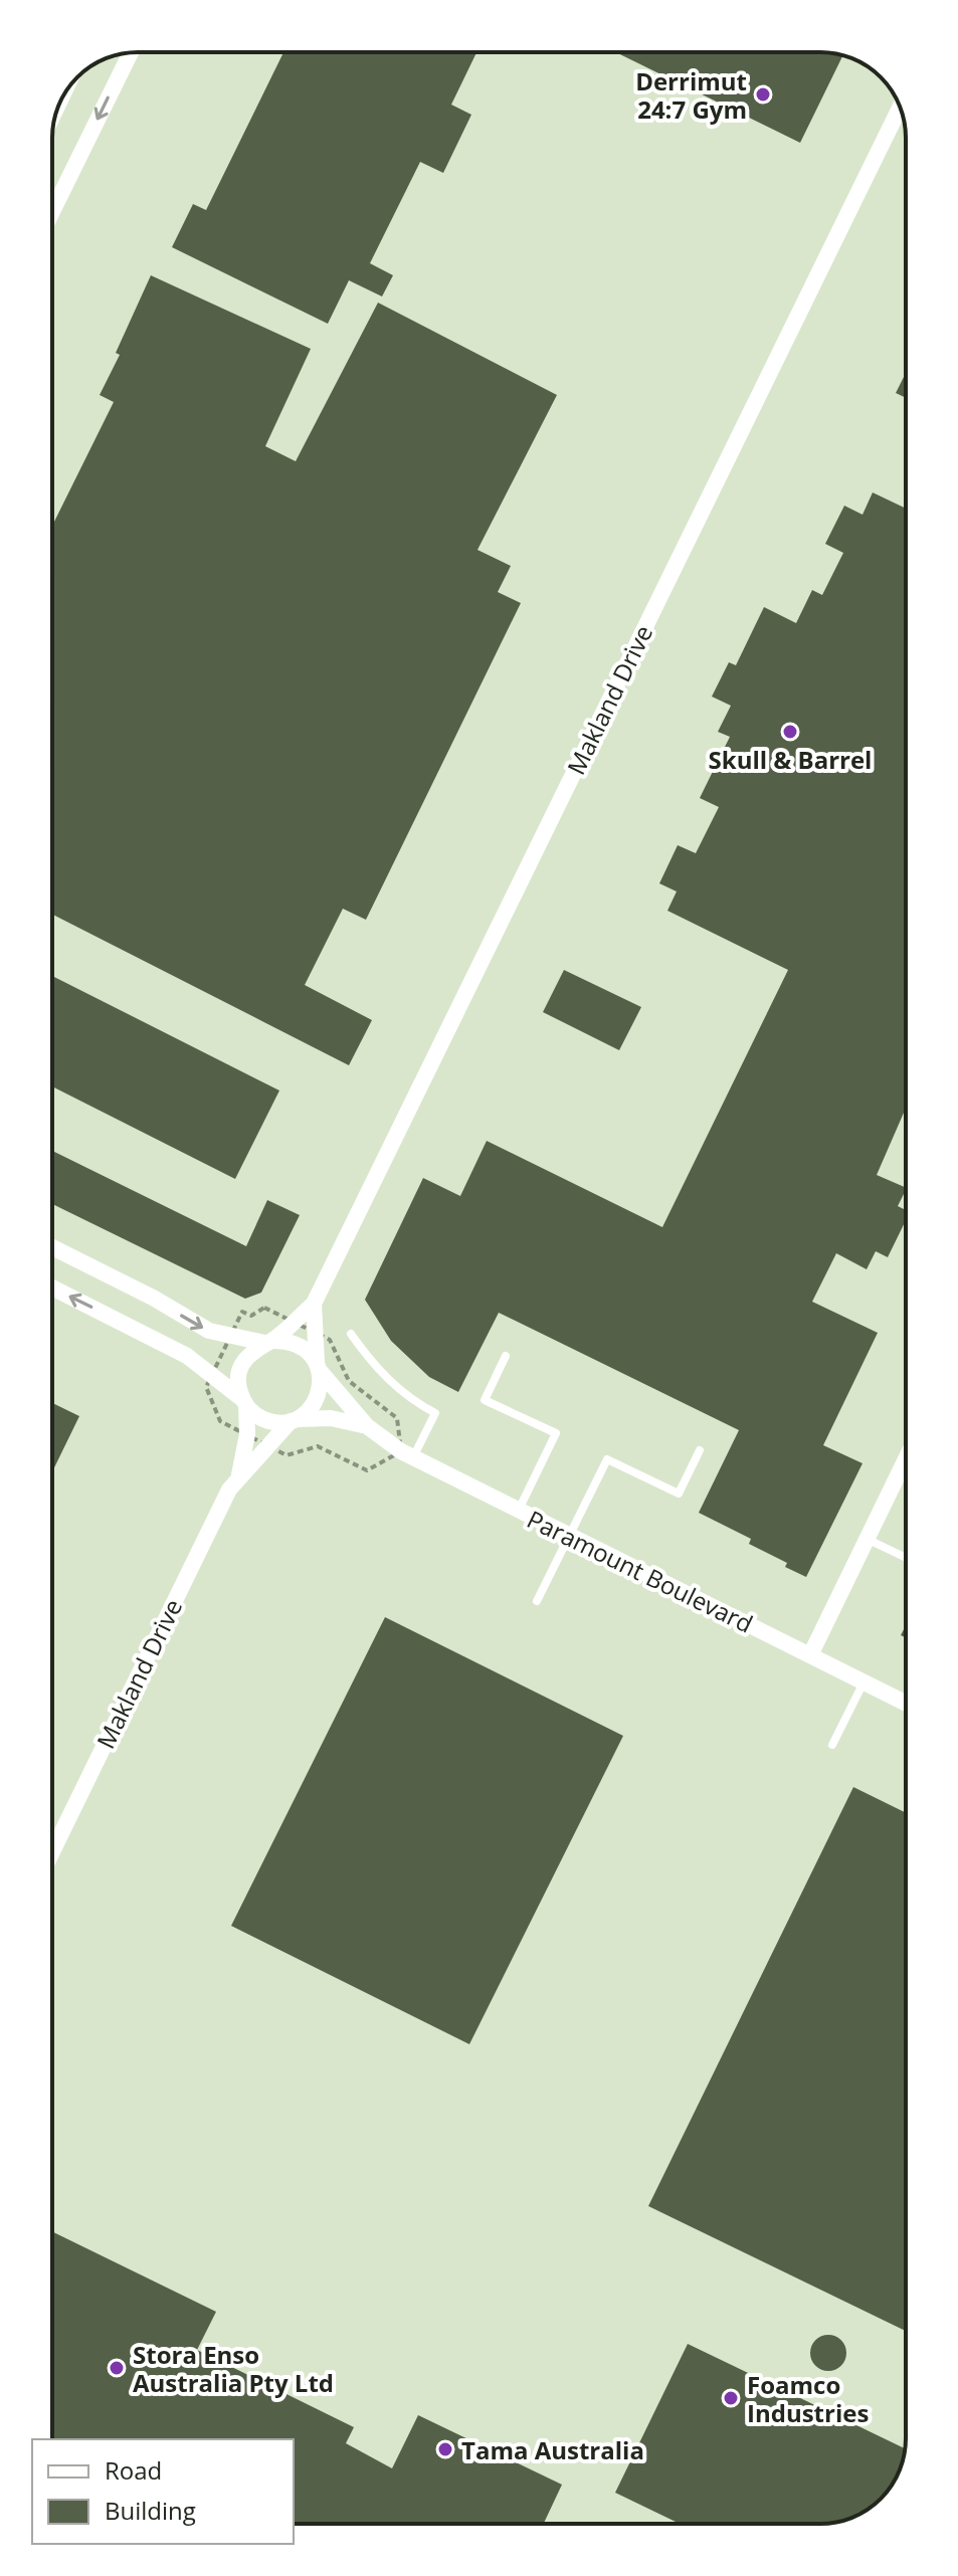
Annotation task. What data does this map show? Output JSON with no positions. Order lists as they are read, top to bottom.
{
  "streets": {
    "street": ["Makland Drive", "Paramount Boulevard"]
  },
  "crossings": [
    ["Makland Drive", "Paramount Boulevard"]
  ],
  "places": [
    "Derrimut 24:7 Gym",
    "Skull & Barrel",
    "Stora Enso Australia Pty Ltd",
    "Foamco Industries",
    "Tama Australia"
  ],
  "legend": ["Road", "Building"]
}
